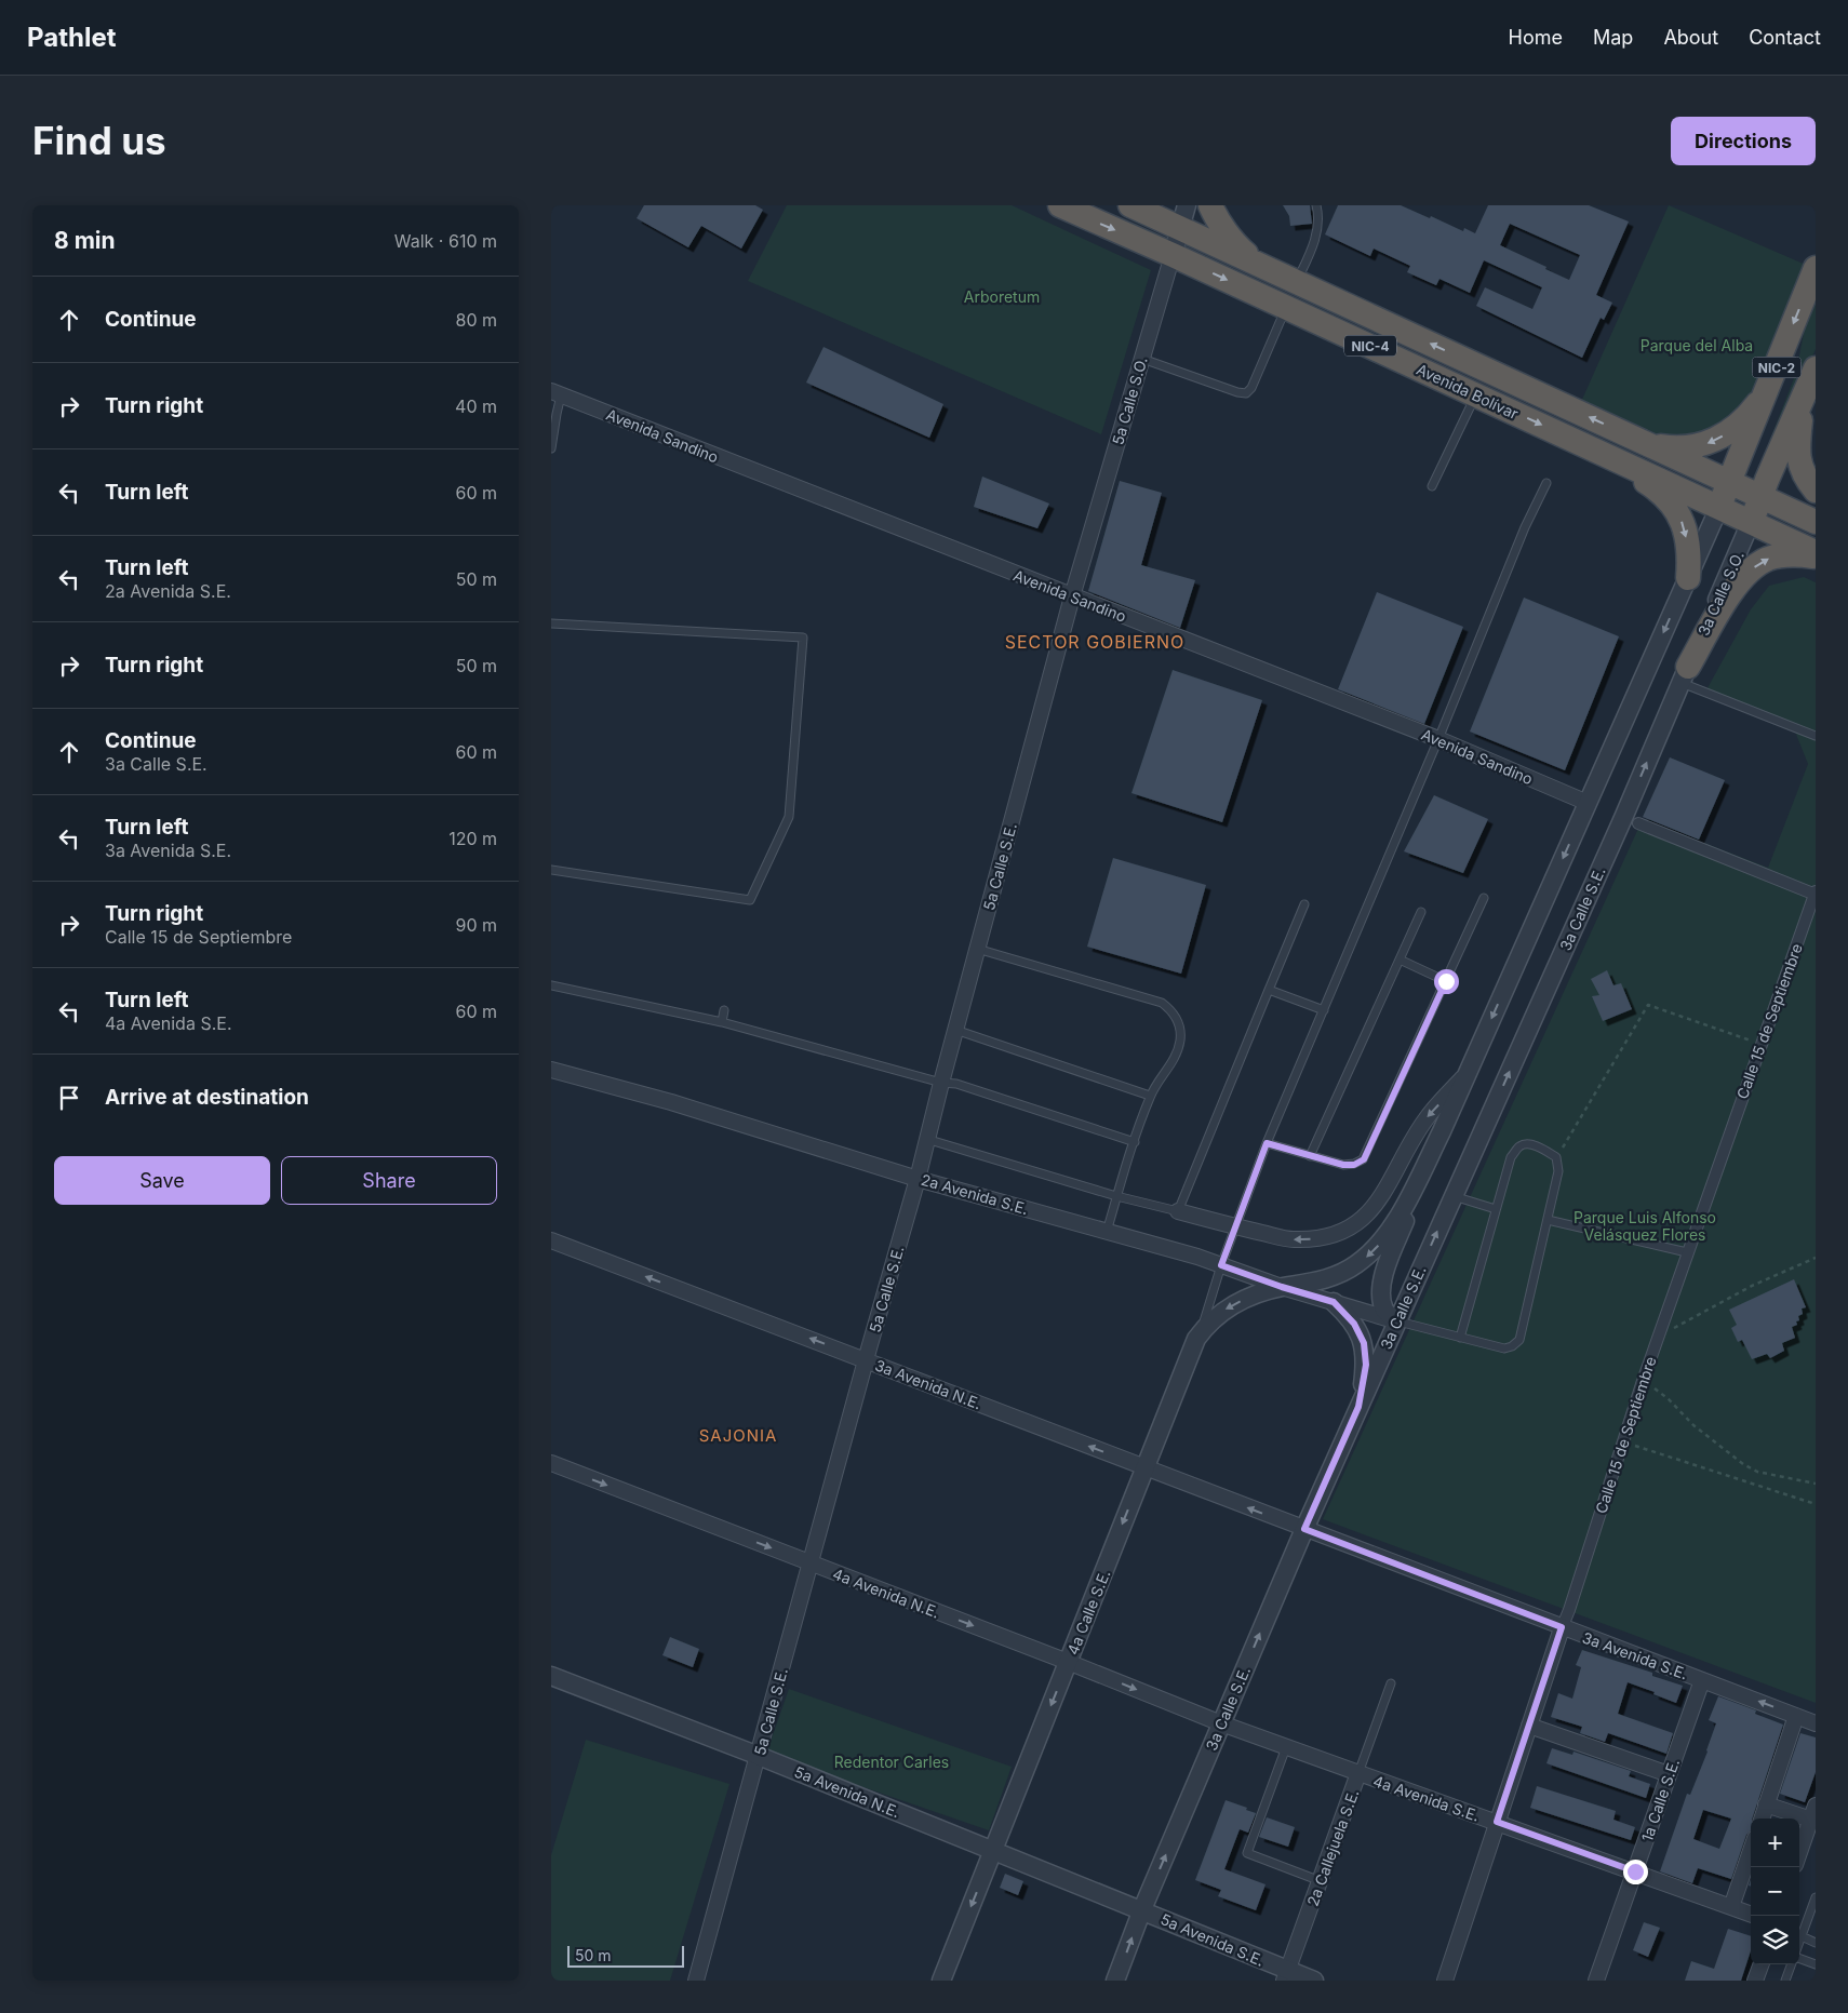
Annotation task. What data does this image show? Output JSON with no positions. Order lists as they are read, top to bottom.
{
  "streets": {
    "highway": [
      "NIC-4",
      "NIC-2",
      "Avenida Bolívar",
      "3a Calle S.O."
    ],
    "street": [
      "5a Calle S.O.",
      "Avenida Sandino",
      "5a Calle S.E.",
      "3a Calle S.E.",
      "Calle 15 de Septiembre",
      "2a Avenida S.E.",
      "3a Avenida N.E.",
      "4a Avenida N.E.",
      "4a Calle S.E.",
      "3a Avenida S.E.",
      "5a Avenida N.E.",
      "4a Avenida S.E.",
      "1a Calle S.E.",
      "2a Callejuela S.E.",
      "5a Avenida S.E."
    ]
  },
  "crossings": [
    ["NIC-2", "Avenida Bolívar"],
    ["Avenida Bolívar", "5a Calle S.O."],
    ["Avenida Bolívar", "3a Calle S.O."],
    ["5a Calle S.O.", "Avenida Sandino"],
    ["5a Calle S.O.", "5a Calle S.E."],
    ["Avenida Sandino", "5a Calle S.E."],
    ["3a Calle S.O.", "3a Calle S.E."],
    ["5a Calle S.E.", "2a Avenida S.E."],
    ["5a Calle S.E.", "3a Avenida N.E."],
    ["5a Calle S.E.", "4a Avenida N.E."],
    ["5a Calle S.E.", "5a Avenida N.E."],
    ["3a Calle S.E.", "2a Avenida S.E."],
    ["3a Calle S.E.", "3a Avenida N.E."],
    ["3a Calle S.E.", "4a Avenida N.E."],
    ["3a Calle S.E.", "3a Avenida S.E."],
    ["3a Calle S.E.", "5a Avenida N.E."],
    ["3a Calle S.E.", "4a Avenida S.E."],
    ["3a Calle S.E.", "5a Avenida S.E."],
    ["Calle 15 de Septiembre", "3a Avenida S.E."],
    ["Calle 15 de Septiembre", "4a Avenida S.E."],
    ["2a Avenida S.E.", "4a Calle S.E."],
    ["3a Avenida N.E.", "4a Calle S.E."],
    ["3a Avenida N.E.", "3a Avenida S.E."],
    ["4a Avenida N.E.", "4a Calle S.E."],
    ["4a Avenida N.E.", "4a Avenida S.E."],
    ["4a Calle S.E.", "5a Avenida N.E."],
    ["3a Avenida S.E.", "1a Calle S.E."],
    ["5a Avenida N.E.", "5a Avenida S.E."],
    ["4a Avenida S.E.", "1a Calle S.E."],
    ["4a Avenida S.E.", "2a Callejuela S.E."],
    ["2a Callejuela S.E.", "5a Avenida S.E."]
  ],
  "one_way": ["3a Avenida N.E.", "4a Avenida N.E.", "4a Calle S.E."],
  "districts": ["SECTOR GOBIERNO", "SAJONIA"],
  "parks": [
    "Arboretum",
    "Parque del Alba",
    "Parque Luis Alfonso Velásquez Flores",
    "Redentor Carles"
  ],
  "scale_bar": "50 m",
  "page": {
    "header": "Pathlet",
    "nav": [
      "Home",
      "Map",
      "About",
      "Contact"
    ],
    "buttons": [
      "Directions",
      ["Save", "Share"]
    ],
    "title": "Find us",
    "heading": ["8 min", "Walk · 610 m"],
    "list": [
      ["Continue", "80 m"],
      ["Turn right", "40 m"],
      ["Turn left", "60 m"],
      ["Turn left", "2a Avenida S.E.", "50 m"],
      ["Turn right", "50 m"],
      ["Continue", "3a Calle S.E.", "60 m"],
      ["Turn left", "3a Avenida S.E.", "120 m"],
      ["Turn right", "Calle 15 de Septiembre", "90 m"],
      ["Turn left", "4a Avenida S.E.", "60 m"],
      "Arrive at destination"
    ],
    "map_buttons": ["+", "−"],
    "scale": "50 m"
  }
}
